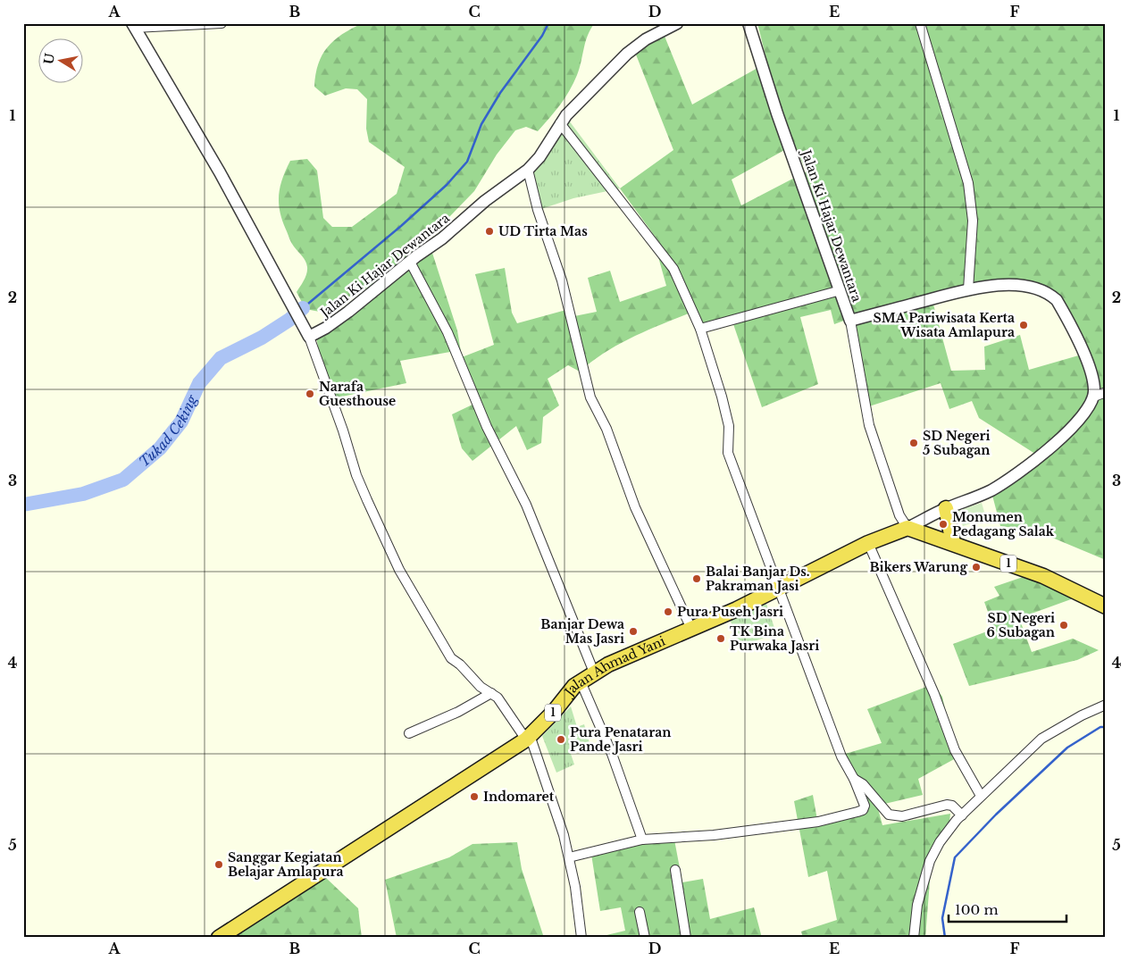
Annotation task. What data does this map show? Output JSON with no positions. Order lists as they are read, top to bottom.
{
  "streets": {
    "highway": ["1", "Jalan Ahmad Yani"],
    "street": ["Jalan Ki Hajar Dewantara"]
  },
  "crossings": [
    ["1", "Jalan Ahmad Yani"]
  ],
  "water": ["Tukad Ceking"],
  "places": [
    "UD Tirta Mas",
    "SMA Pariwisata Kerta Wisata Amlapura",
    "Narafa Guesthouse",
    "SD Negeri 5 Subagan",
    "Monumen Pedagang Salak",
    "Bikers Warung",
    "Balai Banjar Ds. Pakraman Jasi",
    "Pura Puseh Jasri",
    "SD Negeri 6 Subagan",
    "Banjar Dewa Mas Jasri",
    "TK Bina Purwaka Jasri",
    "Pura Penataran Pande Jasri",
    "Indomaret",
    "Sanggar Kegiatan Belajar Amlapura"
  ],
  "scale_bar": "100 m",
  "north": "left",
  "grid": {
    "columns": [
      "A",
      "B",
      "C",
      "D",
      "E",
      "F"
    ],
    "rows": [
      "1",
      "2",
      "3",
      "4",
      "5"
    ]
  }
}
